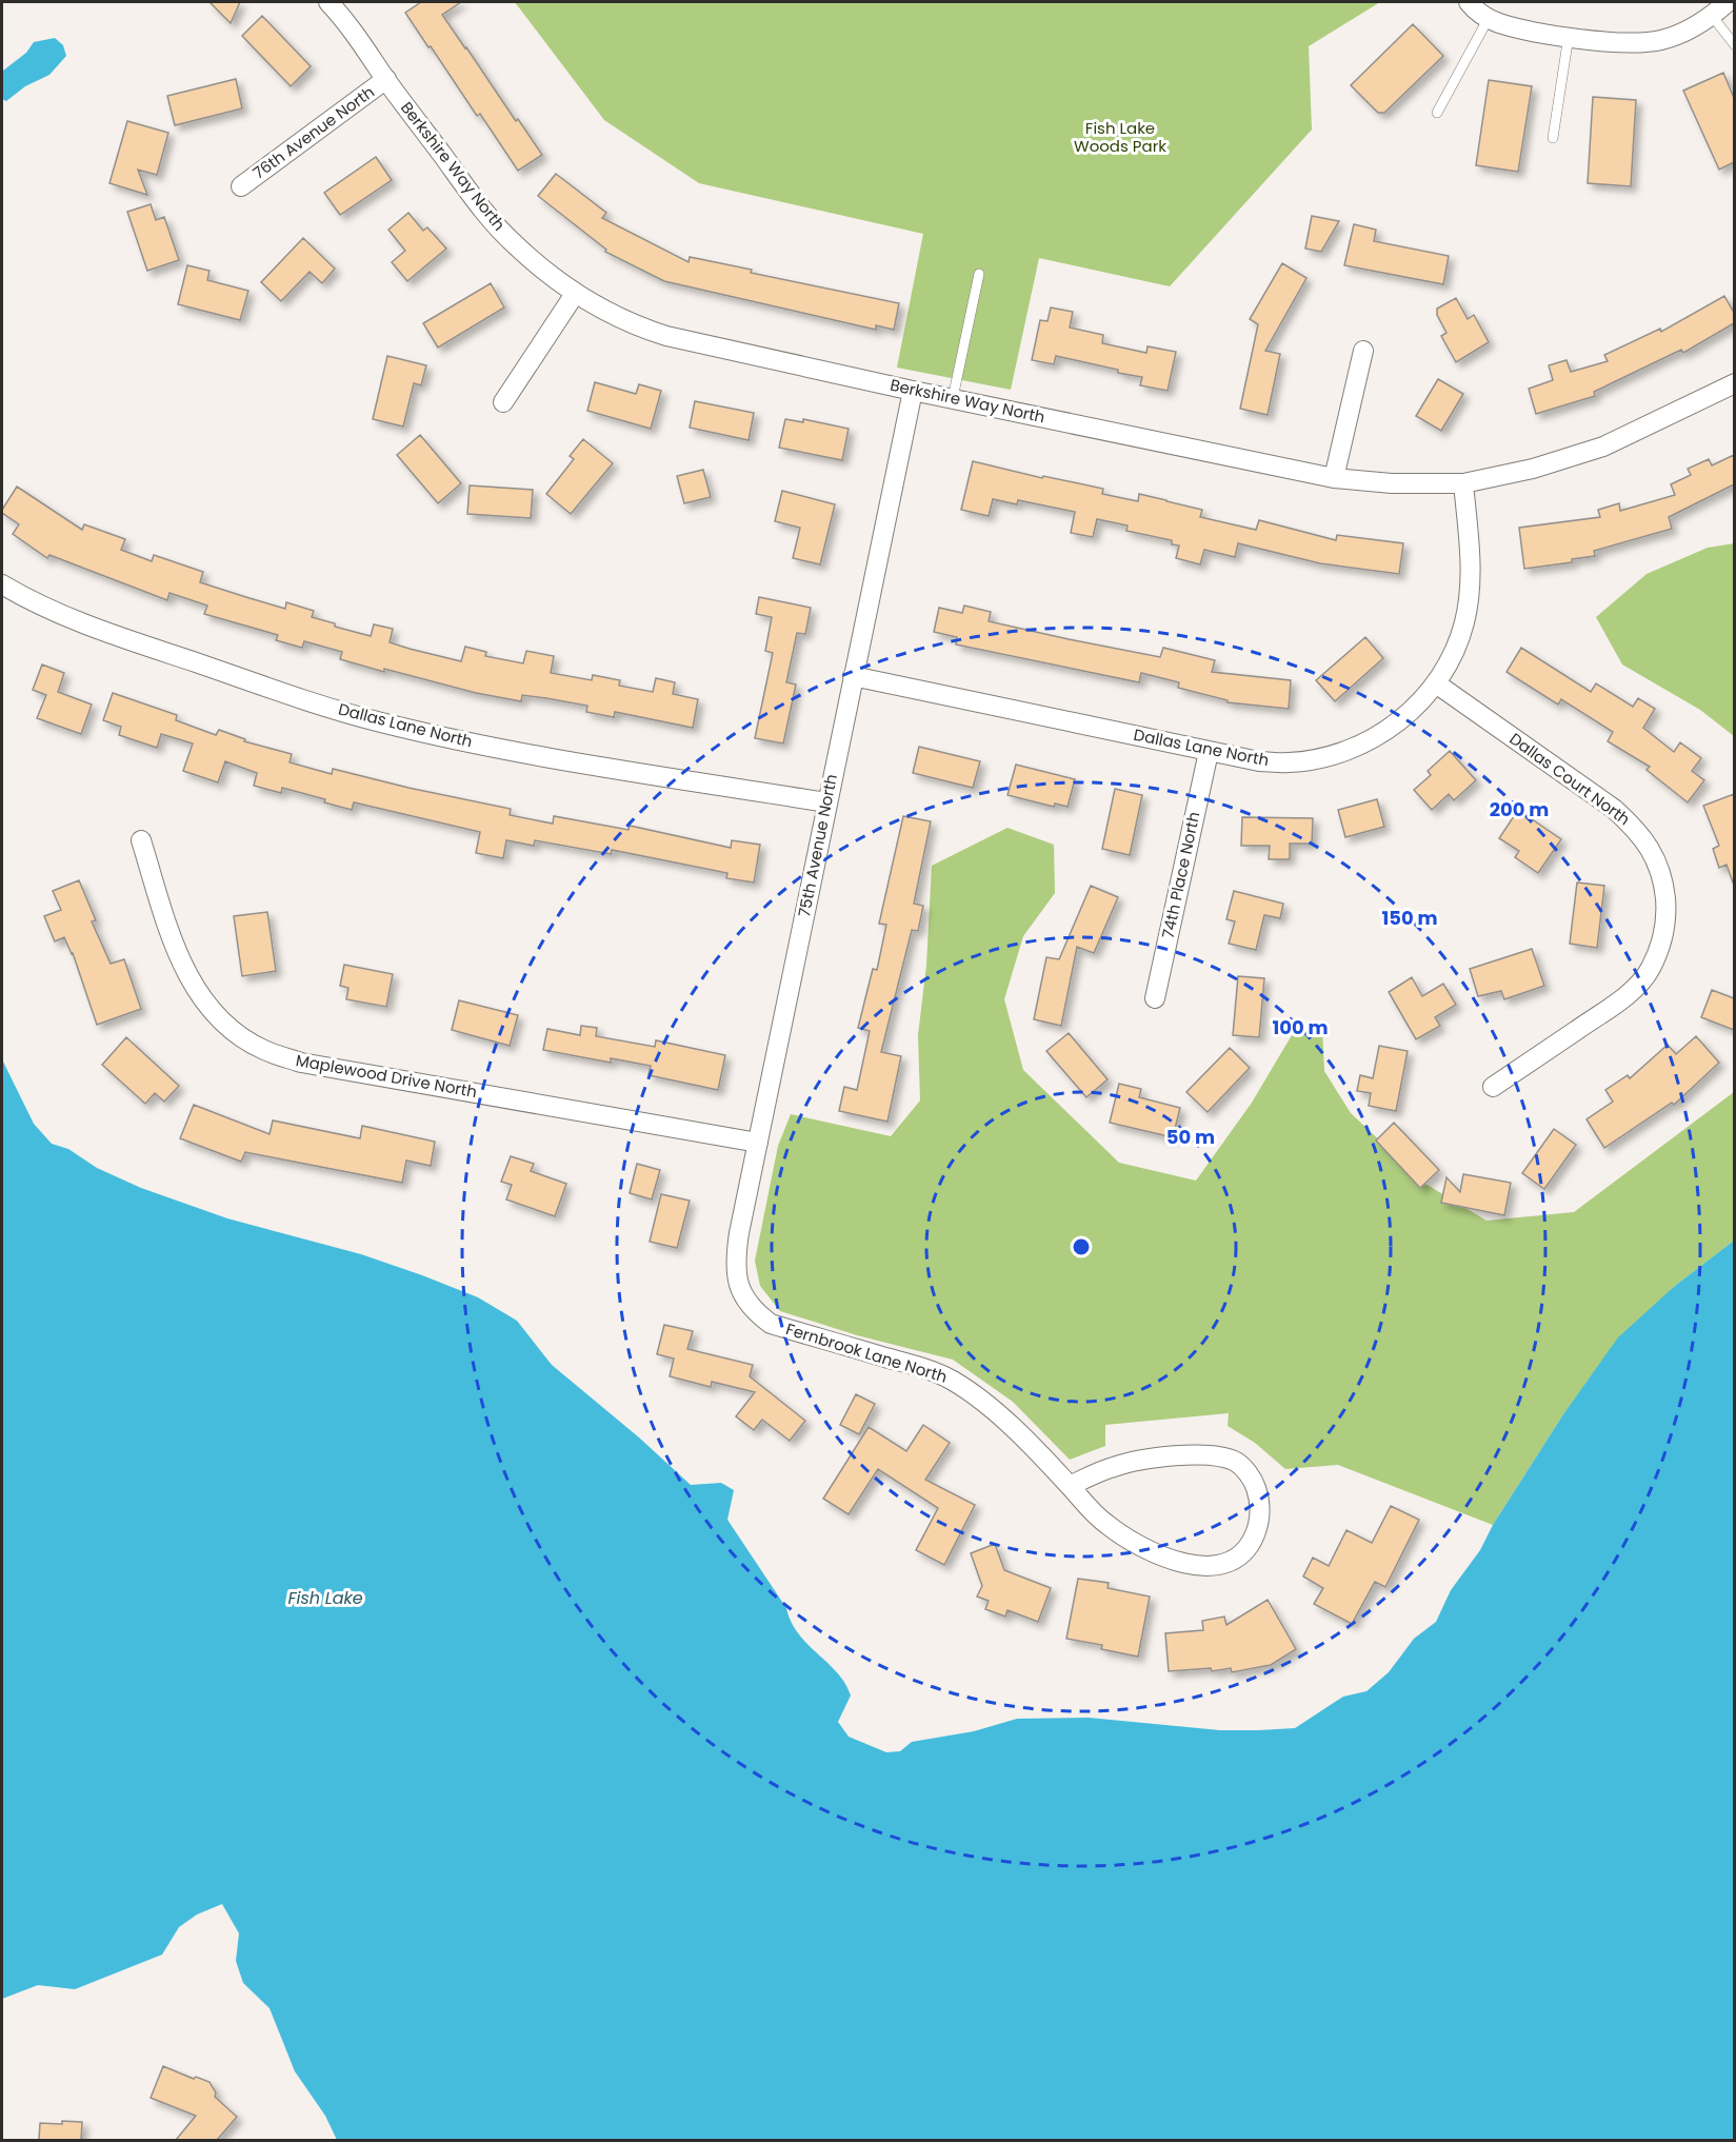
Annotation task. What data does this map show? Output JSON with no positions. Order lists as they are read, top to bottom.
{
  "streets": {
    "street": [
      "76th Avenue North",
      "Berkshire Way North",
      "Dallas Lane North",
      "Dallas Court North",
      "75th Avenue North",
      "74th Place North",
      "Maplewood Drive North",
      "Fernbrook Lane North"
    ]
  },
  "crossings": [
    ["76th Avenue North", "Berkshire Way North"],
    ["Berkshire Way North", "Dallas Lane North"],
    ["Berkshire Way North", "75th Avenue North"],
    ["Dallas Lane North", "Dallas Court North"],
    ["Dallas Lane North", "75th Avenue North"],
    ["Dallas Lane North", "74th Place North"],
    ["75th Avenue North", "Maplewood Drive North"],
    ["75th Avenue North", "Fernbrook Lane North"]
  ],
  "water": ["Fish Lake"],
  "parks": ["Fish Lake Woods Park"],
  "rings": [
    "200 m",
    "150 m",
    "100 m",
    "50 m"
  ]
}
